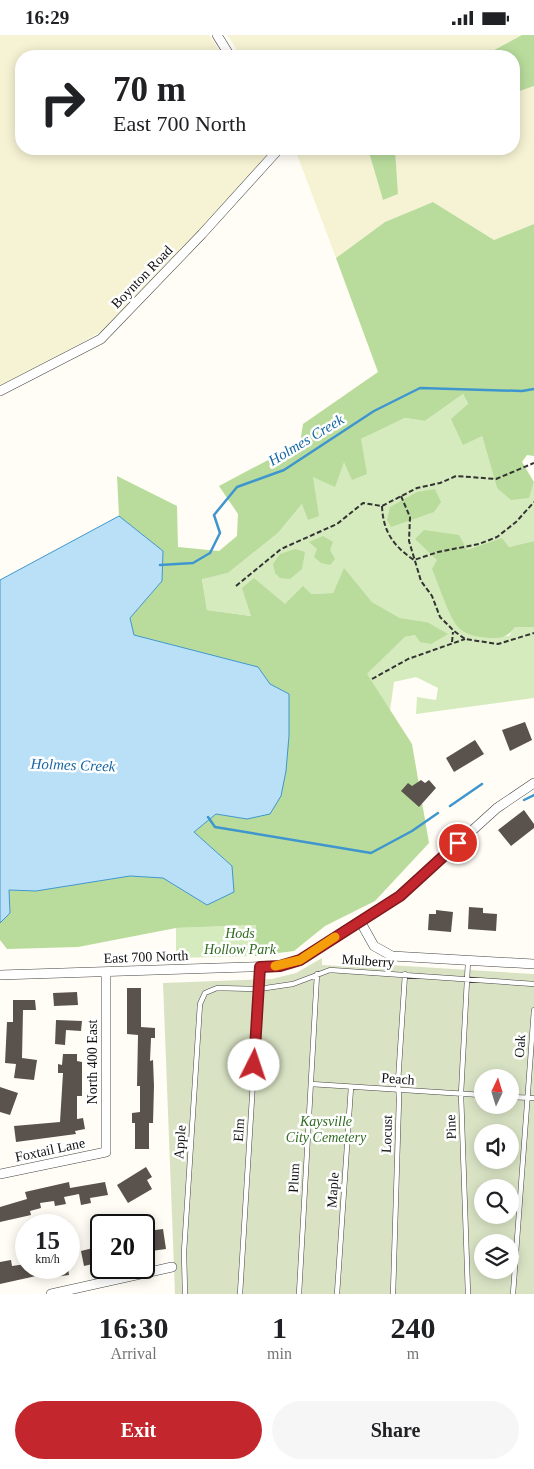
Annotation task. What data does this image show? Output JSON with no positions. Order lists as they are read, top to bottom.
{
  "streets": {
    "street": [
      "Boynton Road",
      "East 700 North",
      "North 400 East",
      "Foxtail Lane"
    ],
    "lane": [
      "Mulberry",
      "Oak",
      "Peach",
      "Pine",
      "Elm",
      "Locust",
      "Apple",
      "Plum",
      "Maple"
    ]
  },
  "crossings": [
    ["East 700 North", "North 400 East"],
    ["East 700 North", "Elm"],
    ["Mulberry", "Pine"],
    ["Mulberry", "Elm"],
    ["Mulberry", "Locust"],
    ["Mulberry", "Apple"],
    ["Mulberry", "Plum"],
    ["North 400 East", "Foxtail Lane"],
    ["Peach", "Pine"],
    ["Peach", "Locust"],
    ["Peach", "Plum"],
    ["Peach", "Maple"]
  ],
  "water": ["Holmes Creek"],
  "parks": ["Hods Hollow Park", "Kaysville City Cemetery"],
  "north": "top",
  "page": {
    "status": "16:29",
    "turn": ["70 m", "East 700 North"],
    "speed": "15 km/h",
    "limit": "20",
    "eta": [
      "16:30",
      "Arrival",
      "1",
      "min",
      "240",
      "m"
    ],
    "buttons": ["Exit", "Share"]
  }
}
